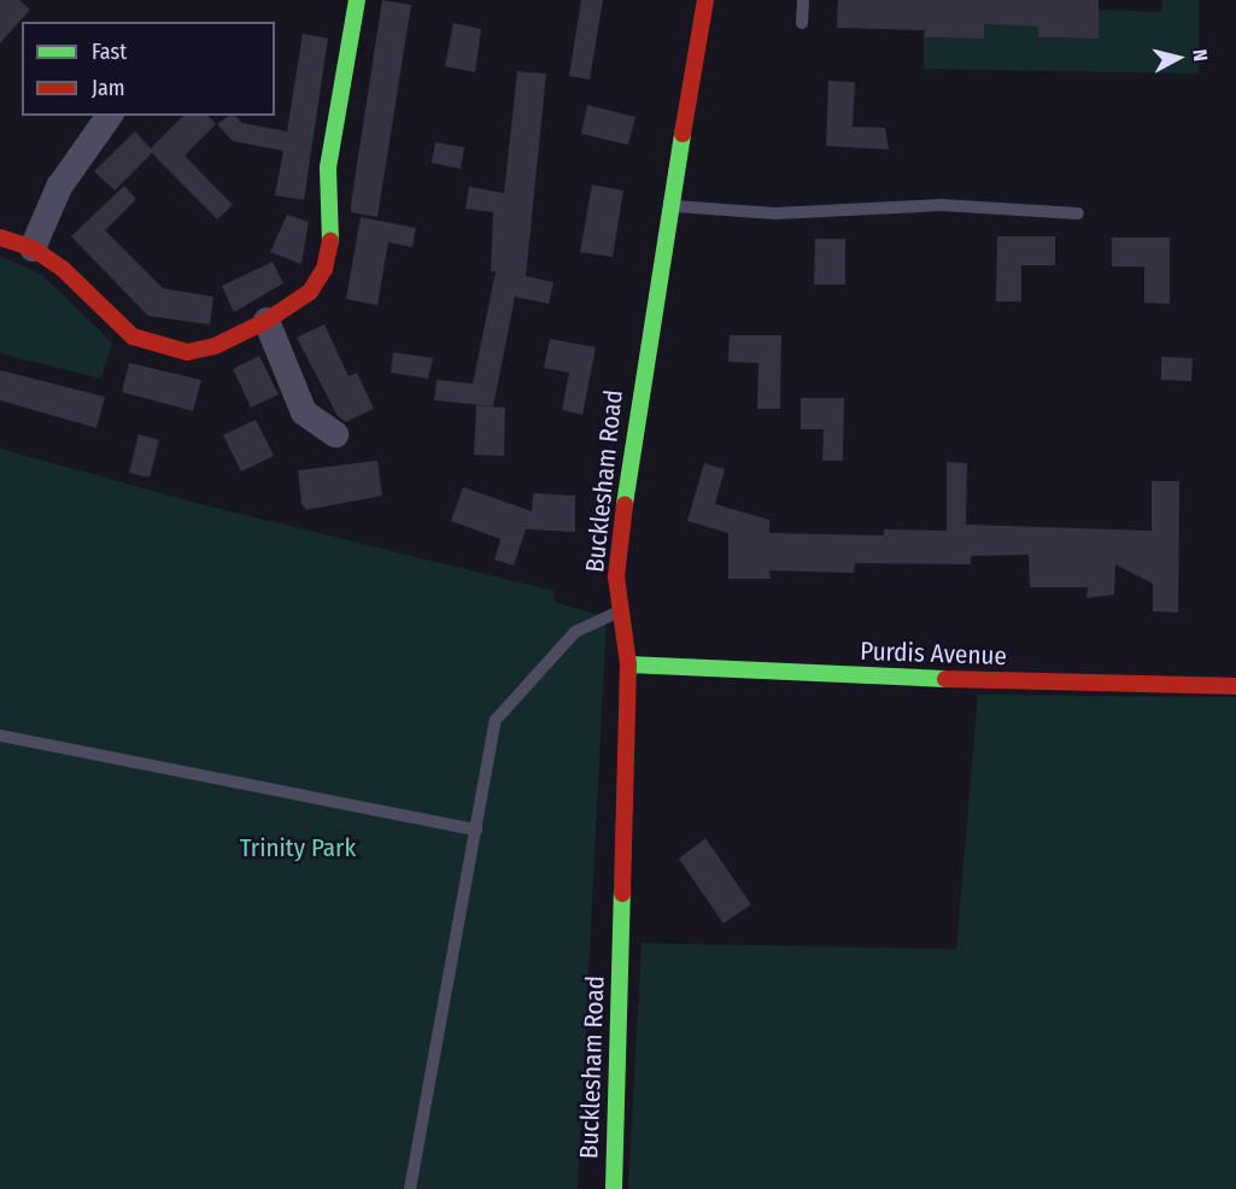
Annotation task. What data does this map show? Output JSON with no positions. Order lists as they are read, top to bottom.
{
  "streets": {
    "street": ["Bucklesham Road", "Purdis Avenue"]
  },
  "crossings": [
    ["Bucklesham Road", "Purdis Avenue"]
  ],
  "parks": ["Trinity Park"],
  "legend": ["Fast", "Jam"],
  "north": "right"
}
